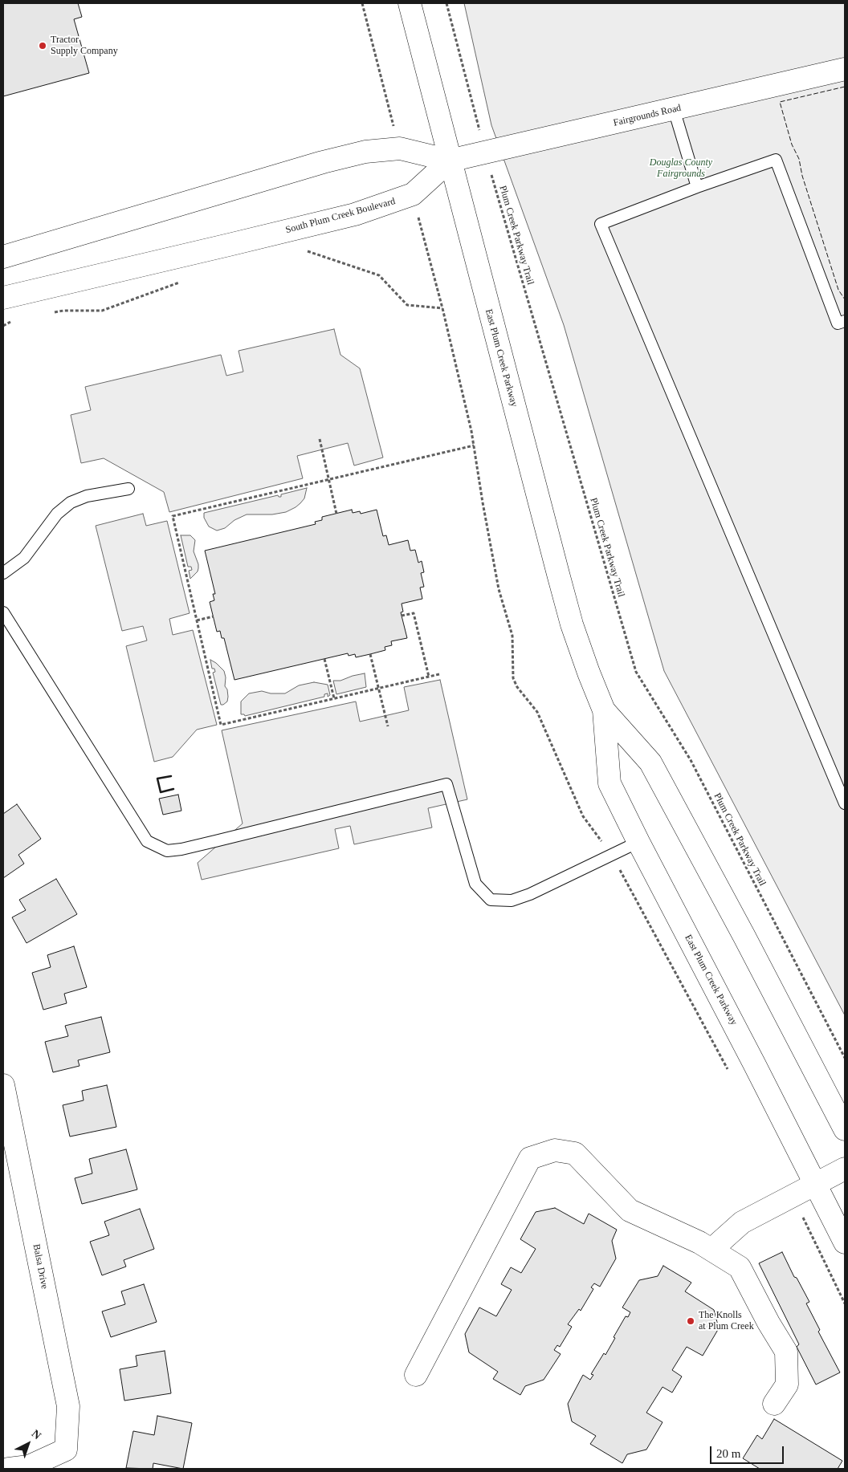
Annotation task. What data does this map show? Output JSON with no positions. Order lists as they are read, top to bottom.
{
  "streets": {
    "street": [
      "Fairgrounds Road",
      "South Plum Creek Boulevard",
      "East Plum Creek Parkway",
      "Balsa Drive"
    ],
    "path": ["Plum Creek Parkway Trail"]
  },
  "crossings": [
    ["Fairgrounds Road", "South Plum Creek Boulevard"],
    ["Fairgrounds Road", "Plum Creek Parkway Trail"],
    ["Fairgrounds Road", "East Plum Creek Parkway"],
    ["South Plum Creek Boulevard", "East Plum Creek Parkway"]
  ],
  "parks": ["Douglas County Fairgrounds"],
  "places": ["Tractor Supply Company", "The Knolls at Plum Creek"],
  "scale_bar": "20 m",
  "north": "top right"
}
